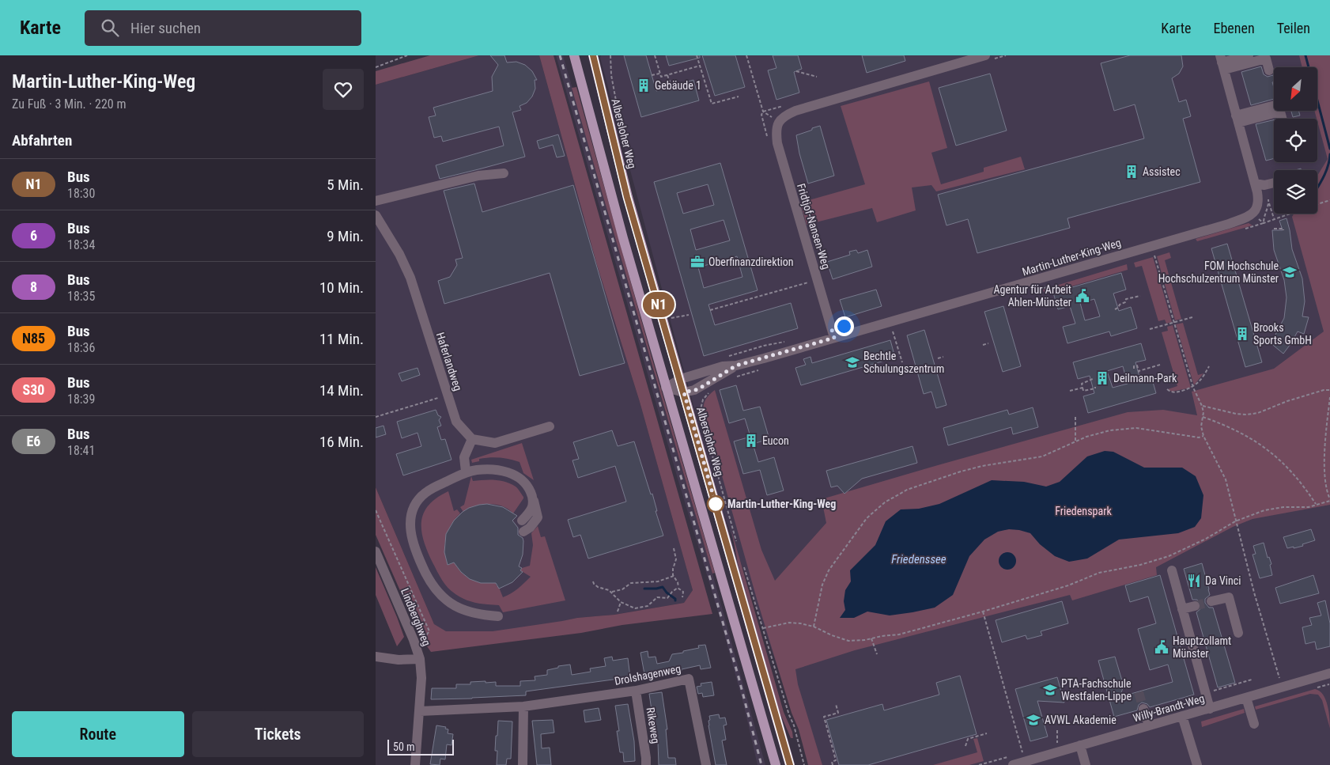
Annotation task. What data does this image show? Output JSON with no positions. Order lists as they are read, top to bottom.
{
  "streets": {
    "main road": ["Albersloher Weg"],
    "street": [
      "Fridtjof-Nansen-Weg",
      "Martin-Luther-King-Weg",
      "Haferlandweg",
      "Lindberghweg",
      "Drolshagenweg",
      "Willy-Brandt-Weg",
      "Rikeweg"
    ]
  },
  "crossings": [
    ["Albersloher Weg", "Martin-Luther-King-Weg"],
    ["Fridtjof-Nansen-Weg", "Martin-Luther-King-Weg"],
    ["Lindberghweg", "Drolshagenweg"],
    ["Drolshagenweg", "Rikeweg"]
  ],
  "water": ["Friedenssee"],
  "parks": ["Friedenspark"],
  "places": {
    "building": [
      "Gebäude 1",
      "Assistec",
      "Brooks Sports GmbH",
      "Deilmann-Park",
      "Eucon"
    ],
    "office": ["Oberfinanzdirektion"],
    "school or university": [
      "FOM Hochschule Hochschulzentrum Münster",
      "Bechtle Schulungszentrum",
      "PTA-Fachschule Westfalen-Lippe",
      "AVWL Akademie"
    ],
    "public building": ["Agentur für Arbeit Ahlen-Münster", "Hauptzollamt Münster"],
    "other": ["Martin-Luther-King-Weg"],
    "restaurant": ["Da Vinci"]
  },
  "lines": ["bus line N1"],
  "scale_bar": "50 m",
  "north": "bottom left",
  "page": {
    "header": "Karte",
    "search": "Hier suchen",
    "nav": ["Karte", "Ebenen", "Teilen"],
    "heading": [
      ["Martin-Luther-King-Weg", "Zu Fuß · 3 Min. · 220 m"],
      "Abfahrten"
    ],
    "on_map": "N1",
    "list": [
      {
        "mark": "N1",
        "name": "Bus",
        "note": "18:30",
        "value": "5 Min."
      },
      {
        "mark": "6",
        "name": "Bus",
        "note": "18:34",
        "value": "9 Min."
      },
      {
        "mark": "8",
        "name": "Bus",
        "note": "18:35",
        "value": "10 Min."
      },
      {
        "mark": "N85",
        "name": "Bus",
        "note": "18:36",
        "value": "11 Min."
      },
      {
        "mark": "S30",
        "name": "Bus",
        "note": "18:39",
        "value": "14 Min."
      },
      {
        "mark": "E6",
        "name": "Bus",
        "note": "18:41",
        "value": "16 Min."
      }
    ],
    "buttons": ["Route", "Tickets"],
    "scale": "50 m"
  }
}
